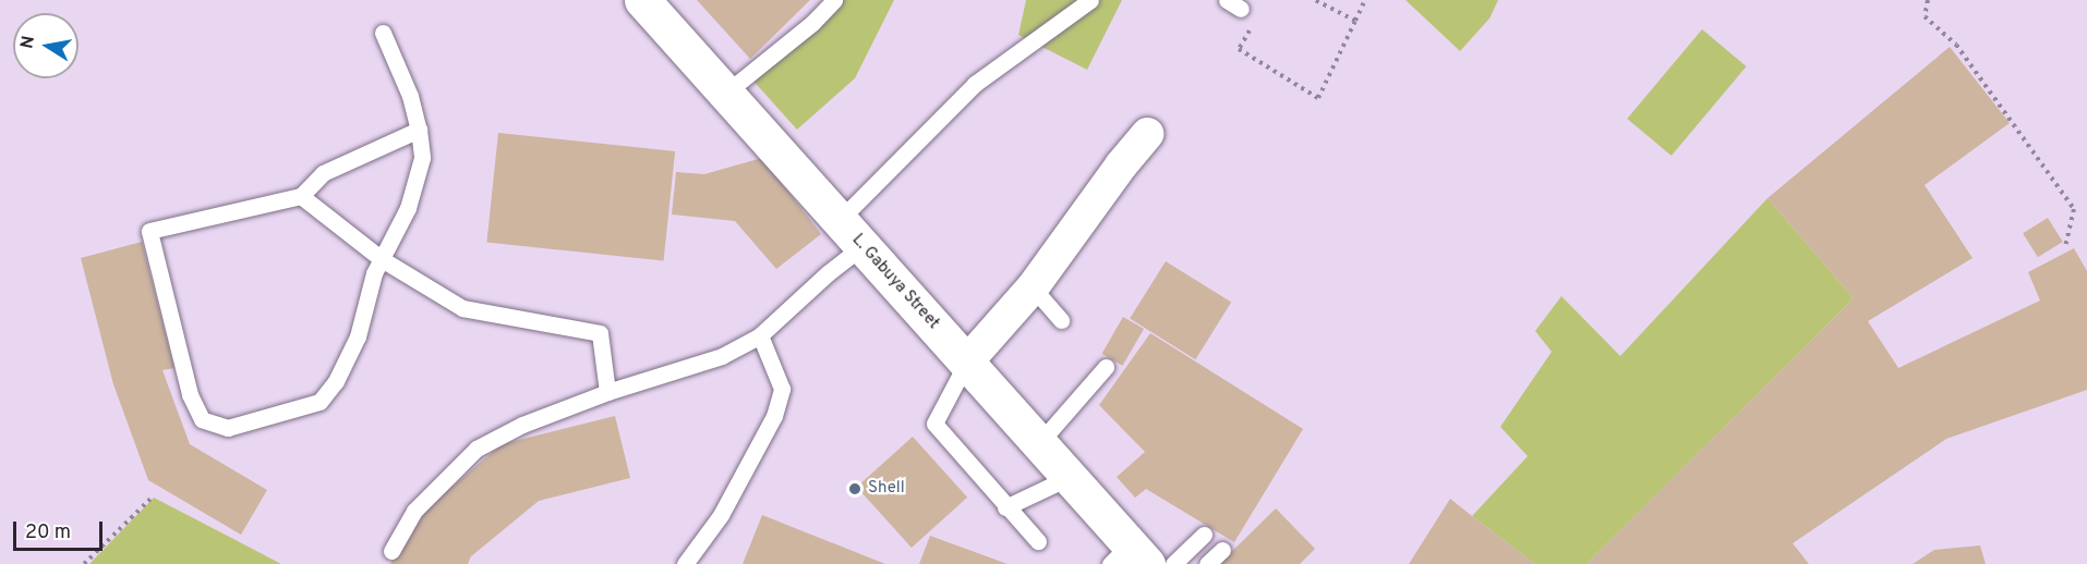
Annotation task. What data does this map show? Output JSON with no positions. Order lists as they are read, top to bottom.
{
  "streets": {
    "street": ["L. Gabuya Street"]
  },
  "places": ["Shell"],
  "scale_bar": "20 m",
  "north": "left"
}
